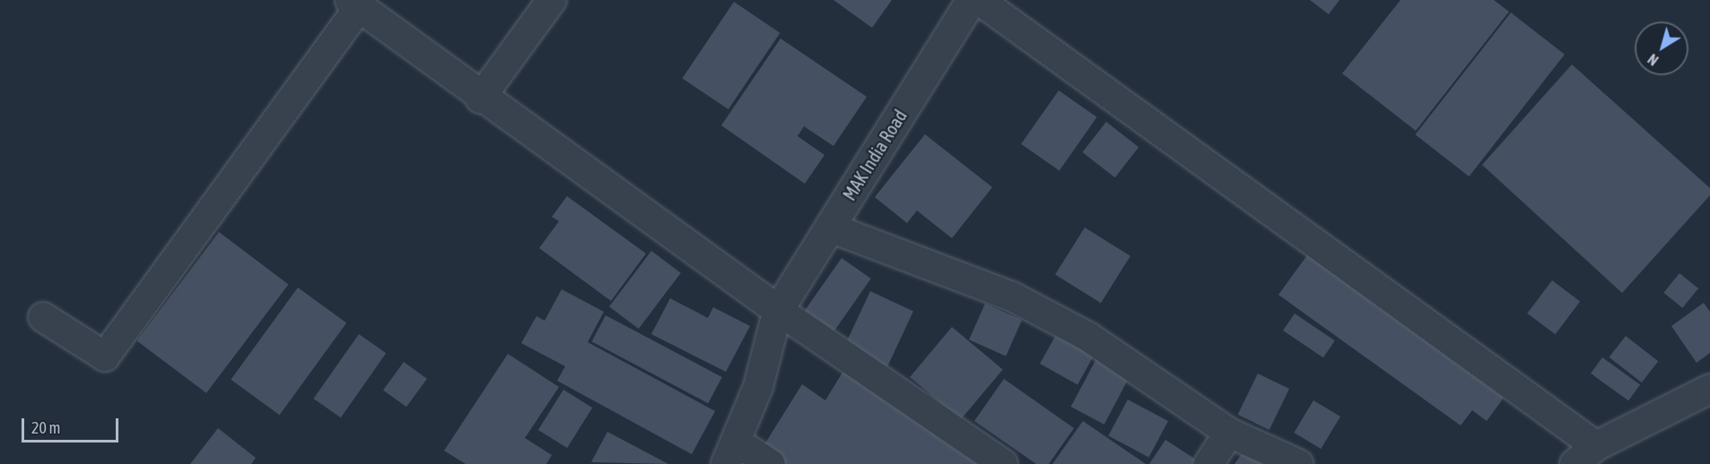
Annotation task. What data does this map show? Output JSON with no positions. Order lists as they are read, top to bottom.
{
  "streets": {
    "street": ["MAK India Road"]
  },
  "scale_bar": "20 m",
  "north": "bottom left"
}
